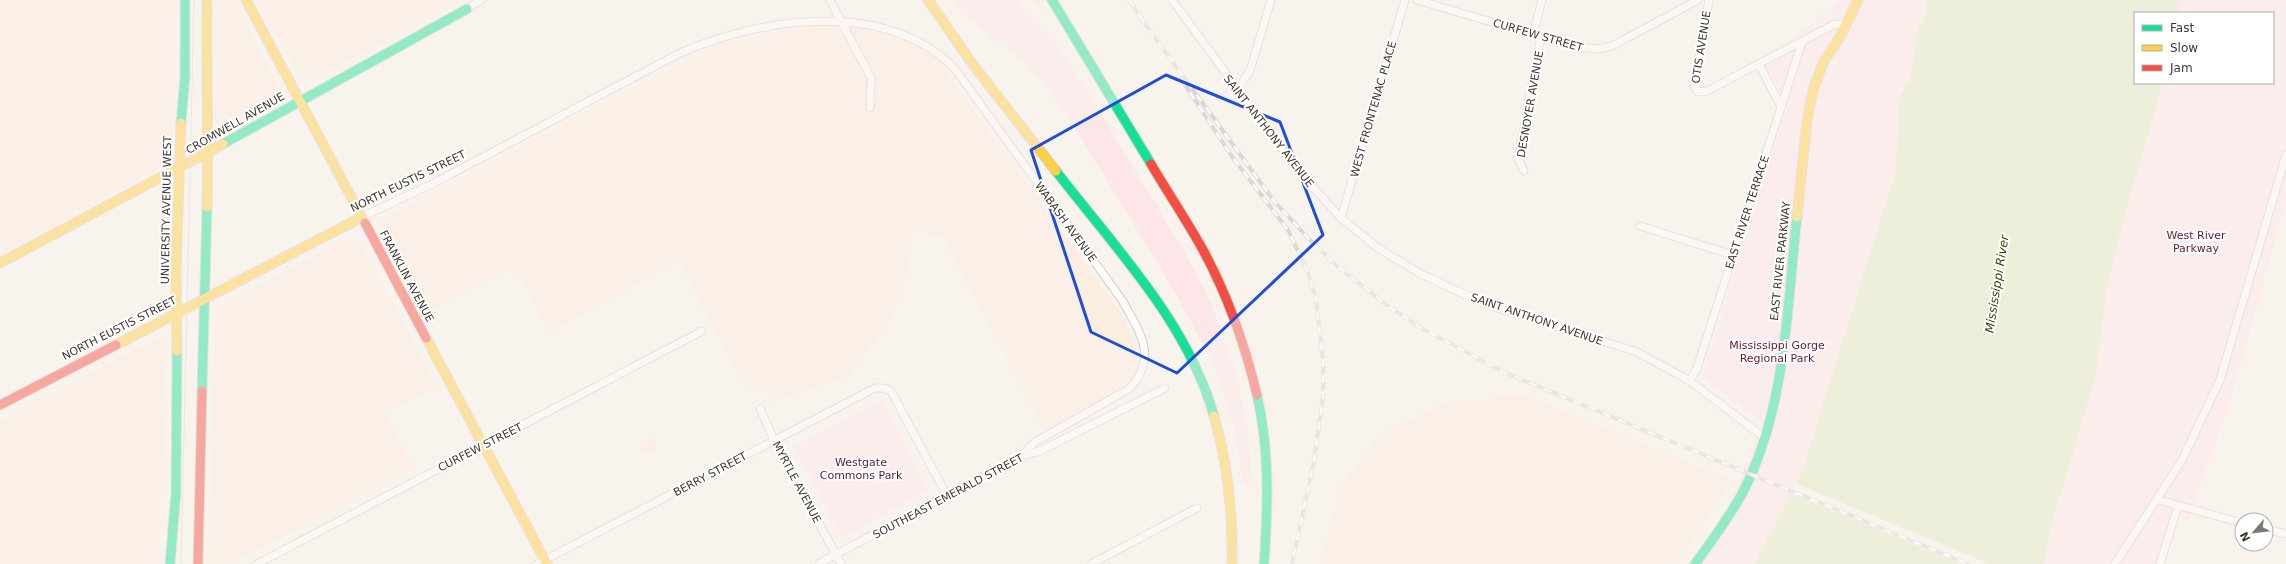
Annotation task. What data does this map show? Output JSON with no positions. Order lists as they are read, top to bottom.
{
  "streets": {
    "main road": [
      "CROMWELL AVENUE",
      "NORTH EUSTIS STREET",
      "UNIVERSITY AVENUE WEST",
      "EAST RIVER PARKWAY",
      "FRANKLIN AVENUE"
    ],
    "street": [
      "CURFEW STREET",
      "OTIS AVENUE",
      "DESNOYER AVENUE",
      "WEST FRONTENAC PLACE",
      "SAINT ANTHONY AVENUE",
      "EAST RIVER TERRACE",
      "WABASH AVENUE",
      "BERRY STREET",
      "MYRTLE AVENUE",
      "SOUTHEAST EMERALD STREET"
    ]
  },
  "crossings": [
    ["CURFEW STREET", "DESNOYER AVENUE"],
    ["CURFEW STREET", "FRANKLIN AVENUE"],
    ["WEST FRONTENAC PLACE", "SAINT ANTHONY AVENUE"],
    ["CROMWELL AVENUE", "UNIVERSITY AVENUE WEST"],
    ["CROMWELL AVENUE", "FRANKLIN AVENUE"],
    ["SAINT ANTHONY AVENUE", "EAST RIVER TERRACE"],
    ["SAINT ANTHONY AVENUE", "EAST RIVER PARKWAY"],
    ["NORTH EUSTIS STREET", "UNIVERSITY AVENUE WEST"],
    ["NORTH EUSTIS STREET", "FRANKLIN AVENUE"],
    ["WABASH AVENUE", "SOUTHEAST EMERALD STREET"],
    ["FRANKLIN AVENUE", "BERRY STREET"],
    ["BERRY STREET", "MYRTLE AVENUE"],
    ["BERRY STREET", "SOUTHEAST EMERALD STREET"],
    ["MYRTLE AVENUE", "SOUTHEAST EMERALD STREET"]
  ],
  "water": ["Mississippi River"],
  "parks": ["West River Parkway", "Mississippi Gorge Regional Park", "Westgate Commons Park"],
  "legend": ["Fast", "Slow", "Jam"],
  "north": "bottom left"
}
